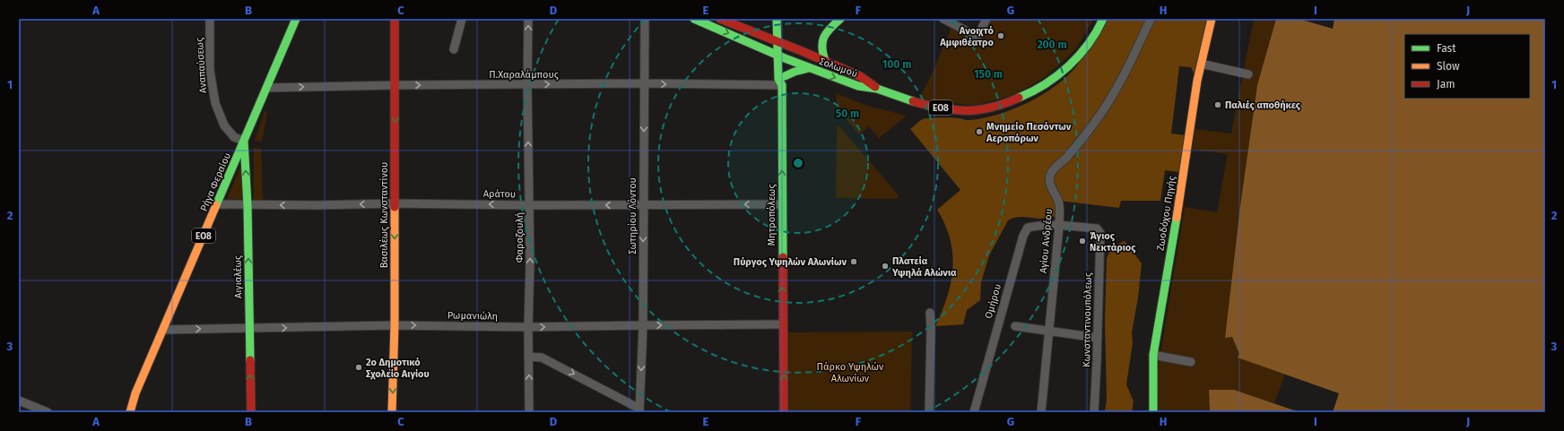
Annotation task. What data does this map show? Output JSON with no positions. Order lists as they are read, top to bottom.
{
  "streets": {
    "main road": [
      "Σολωμού",
      "ΕΟ8",
      "Ρήγα Φεραίου",
      "Ζωοδόχου Πηγής",
      "Βασιλέως Κωνσταντίνου",
      "Μητροπόλεως",
      "Αιγιαλέως"
    ],
    "street": [
      "Αναπαύσεως",
      "Π.Χαραλάμπους",
      "Αράτου",
      "Σωτηρίου Λόντου",
      "Φαραζουλή",
      "Αγίου Ανδρέου",
      "Ομήρου",
      "Ρωμανιώλη",
      "Κωνσταντινουπόλεως"
    ]
  },
  "crossings": [
    ["Αναπαύσεως", "Ρήγα Φεραίου"],
    ["Αναπαύσεως", "Αιγιαλέως"],
    ["Σολωμού", "ΕΟ8"],
    ["Σολωμού", "Μητροπόλεως"],
    ["Π.Χαραλάμπους", "Ρήγα Φεραίου"],
    ["Π.Χαραλάμπους", "Βασιλέως Κωνσταντίνου"],
    ["Π.Χαραλάμπους", "Μητροπόλεως"],
    ["Π.Χαραλάμπους", "Σωτηρίου Λόντου"],
    ["Π.Χαραλάμπους", "Φαραζουλή"],
    ["Ρήγα Φεραίου", "Αράτου"],
    ["Ρήγα Φεραίου", "Αιγιαλέως"],
    ["Ρήγα Φεραίου", "Ρωμανιώλη"],
    ["Αράτου", "Βασιλέως Κωνσταντίνου"],
    ["Αράτου", "Μητροπόλεως"],
    ["Αράτου", "Σωτηρίου Λόντου"],
    ["Αράτου", "Φαραζουλή"],
    ["Αράτου", "Αιγιαλέως"],
    ["Βασιλέως Κωνσταντίνου", "Ρωμανιώλη"],
    ["Μητροπόλεως", "Ρωμανιώλη"],
    ["Σωτηρίου Λόντου", "Ρωμανιώλη"],
    ["Φαραζουλή", "Ρωμανιώλη"],
    ["Αγίου Ανδρέου", "Ομήρου"],
    ["Αγίου Ανδρέου", "Κωνσταντινουπόλεως"],
    ["Αιγιαλέως", "Ρωμανιώλη"],
    ["Ομήρου", "Κωνσταντινουπόλεως"]
  ],
  "one_way": [
    "Π.Χαραλάμπους",
    "Αράτου",
    "Βασιλέως Κωνσταντίνου",
    "Μητροπόλεως",
    "Σωτηρίου Λόντου",
    "Φαραζουλή",
    "Αιγιαλέως",
    "Ρωμανιώλη"
  ],
  "parks": ["Πάρκο Υψηλών Αλωνίων"],
  "places": [
    "Aνοιχτό Aμφιθέατρο",
    "Παλιές αποθήκες",
    "Μνημείο Πεσόντων Αεροπόρων",
    "Άγιος Νεκτάριος",
    "Πύργος Υψηλών Αλωνίων",
    "Πλατεία Υψηλά Αλώνια",
    "2ο Δημοτικό Σχολείο Αιγίου"
  ],
  "legend": ["Fast", "Slow", "Jam"],
  "grid": {
    "columns": [
      "A",
      "B",
      "C",
      "D",
      "E",
      "F",
      "G",
      "H",
      "I",
      "J"
    ],
    "rows": ["1", "2", "3"]
  },
  "rings": [
    "200 m",
    "100 m",
    "150 m",
    "50 m"
  ]
}
